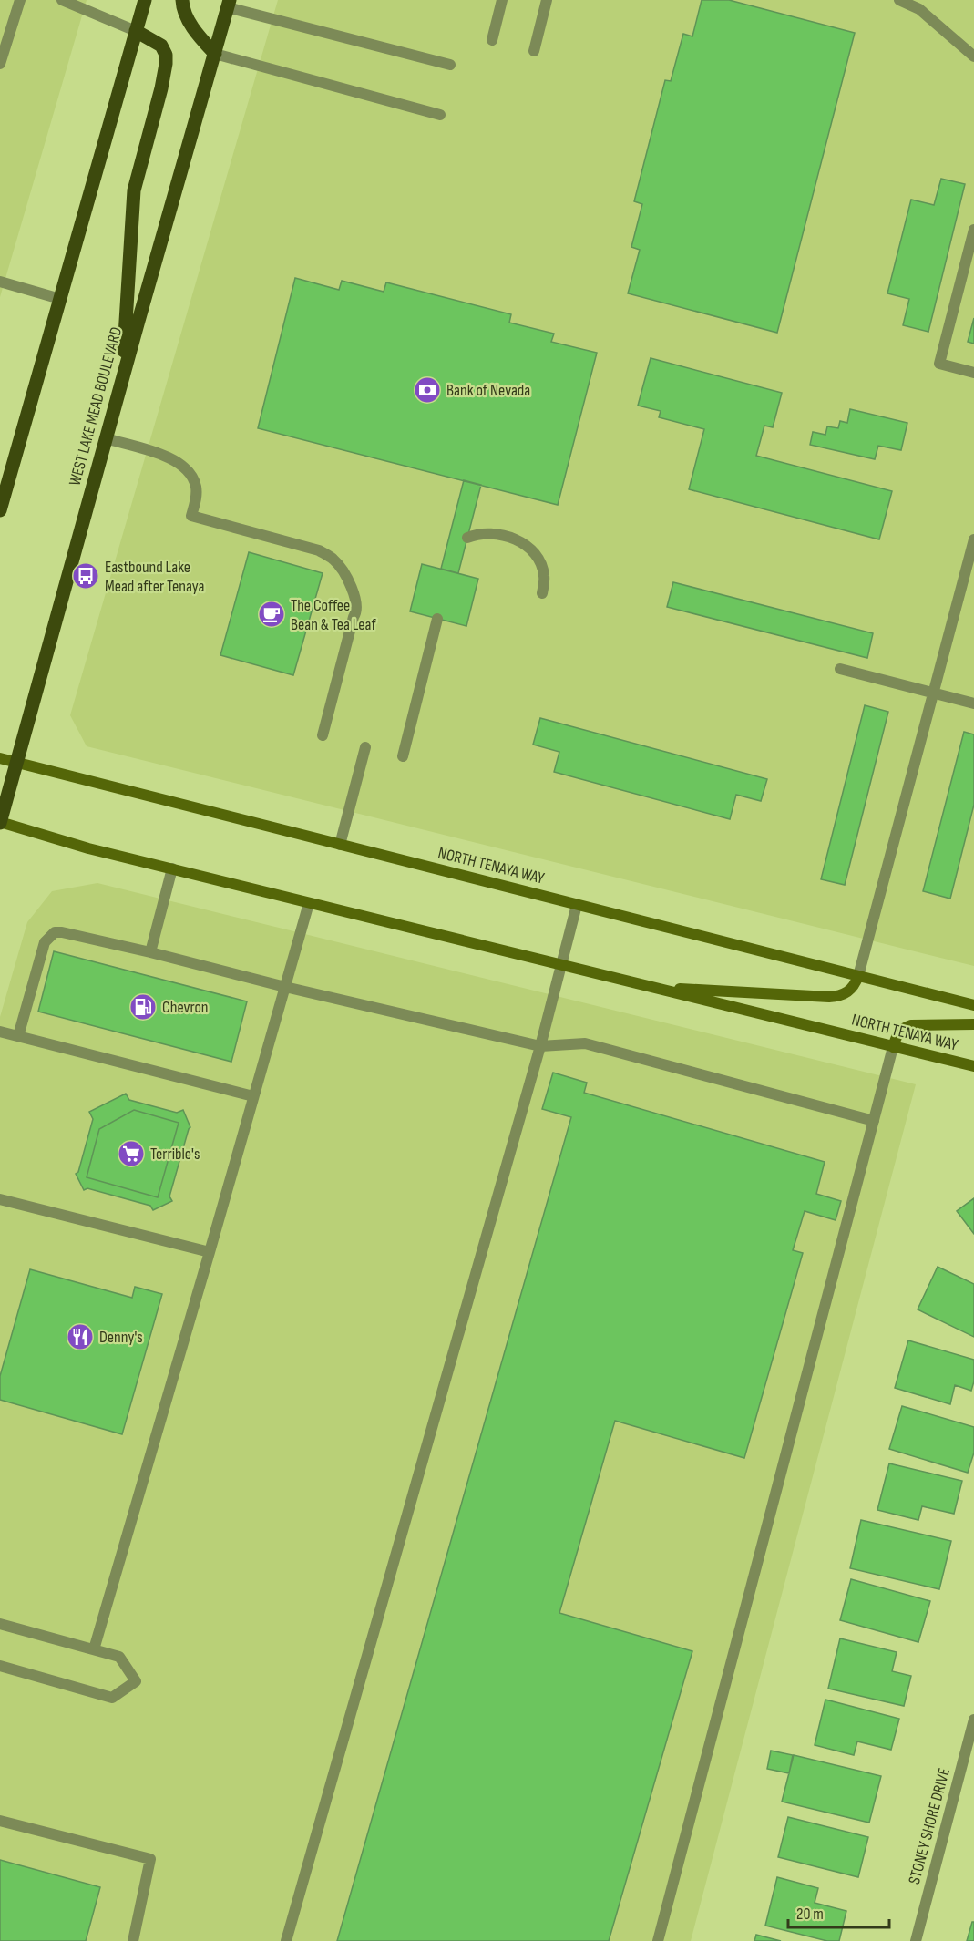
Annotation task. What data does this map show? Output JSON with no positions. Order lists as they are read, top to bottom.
{
  "streets": {
    "main road": ["WEST LAKE MEAD BOULEVARD", "NORTH TENAYA WAY"],
    "street": ["STONEY SHORE DRIVE"]
  },
  "crossings": [
    ["WEST LAKE MEAD BOULEVARD", "NORTH TENAYA WAY"]
  ],
  "places": {
    "bank": ["Bank of Nevada"],
    "bus stop": ["Eastbound Lake Mead after Tenaya"],
    "cafe": ["The Coffee Bean & Tea Leaf"],
    "fuel station": ["Chevron"],
    "supermarket": ["Terrible's"],
    "restaurant": ["Denny's"]
  },
  "scale_bar": "20 m"
}
